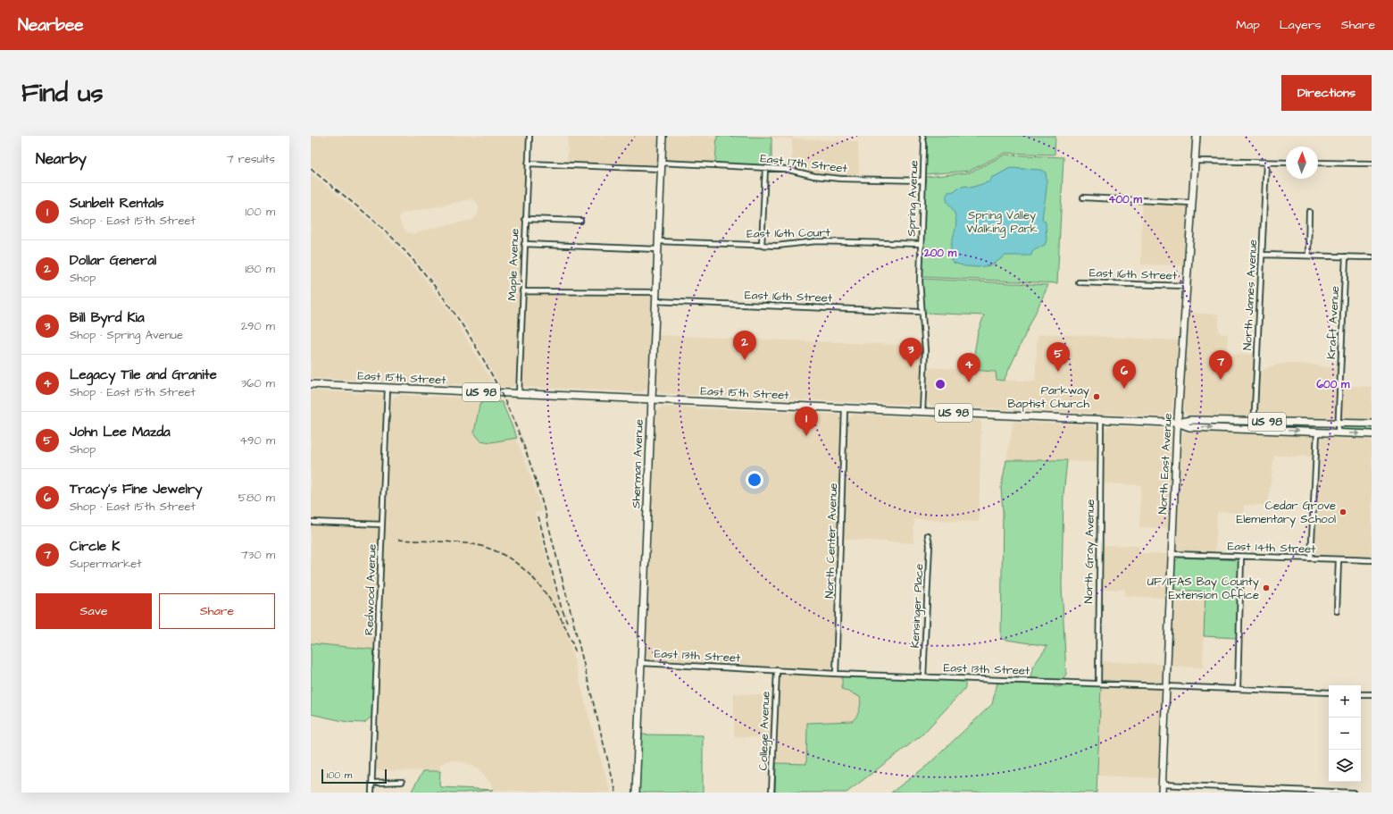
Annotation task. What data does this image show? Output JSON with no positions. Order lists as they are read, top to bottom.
{
  "streets": {
    "main road": [
      "East 15th Street",
      "US 98",
      "Sherman Avenue",
      "North East Avenue"
    ],
    "street": [
      "East 17th Street",
      "Spring Avenue",
      "East 16th Court",
      "Maple Avenue",
      "East 16th Street",
      "North James Avenue",
      "Kraft Avenue",
      "North Center Avenue",
      "East 14th Street",
      "North Gray Avenue",
      "Redwood Avenue",
      "Kensinger Place",
      "East 13th Street",
      "College Avenue"
    ]
  },
  "crossings": [
    ["East 17th Street", "Spring Avenue"],
    ["East 17th Street", "Maple Avenue"],
    ["East 17th Street", "Sherman Avenue"],
    ["Spring Avenue", "East 16th Court"],
    ["Spring Avenue", "East 16th Street"],
    ["Spring Avenue", "East 15th Street"],
    ["East 16th Court", "Sherman Avenue"],
    ["Maple Avenue", "East 15th Street"],
    ["East 16th Street", "Sherman Avenue"],
    ["East 16th Street", "North East Avenue"],
    ["North James Avenue", "East 15th Street"],
    ["Kraft Avenue", "East 15th Street"],
    ["East 15th Street", "Sherman Avenue"],
    ["East 15th Street", "North East Avenue"],
    ["East 15th Street", "North Center Avenue"],
    ["East 15th Street", "North Gray Avenue"],
    ["East 15th Street", "Redwood Avenue"],
    ["Sherman Avenue", "East 13th Street"],
    ["North East Avenue", "East 14th Street"],
    ["North East Avenue", "East 13th Street"],
    ["North Center Avenue", "East 13th Street"],
    ["North Gray Avenue", "East 13th Street"],
    ["Kensinger Place", "East 13th Street"],
    ["East 13th Street", "College Avenue"]
  ],
  "parks": ["Spring Valley Walking Park"],
  "places": ["Parkway Baptist Church", "Cedar Grove Elementary School", "UF/IFAS Bay County Extension Office"],
  "scale_bar": "100 m",
  "north": "top",
  "page": {
    "header": "Nearbee",
    "nav": ["Map", "Layers", "Share"],
    "buttons": [
      "Directions",
      ["Save", "Share"]
    ],
    "title": "Find us",
    "heading": ["Nearby", "7 results"],
    "list": [
      {
        "mark": "1",
        "name": "Sunbelt Rentals",
        "note": "Shop · East 15th Street",
        "value": "100 m"
      },
      {
        "mark": "2",
        "name": "Dollar General",
        "note": "Shop",
        "value": "180 m"
      },
      {
        "mark": "3",
        "name": "Bill Byrd Kia",
        "note": "Shop · Spring Avenue",
        "value": "290 m"
      },
      {
        "mark": "4",
        "name": "Legacy Tile and Granite",
        "note": "Shop · East 15th Street",
        "value": "360 m"
      },
      {
        "mark": "5",
        "name": "John Lee Mazda",
        "note": "Shop",
        "value": "490 m"
      },
      {
        "mark": "6",
        "name": "Tracy's Fine Jewelry",
        "note": "Shop · East 15th Street",
        "value": "580 m"
      },
      {
        "mark": "7",
        "name": "Circle K",
        "note": "Supermarket",
        "value": "730 m"
      }
    ],
    "pins": [
      "2",
      "3",
      "5",
      "7",
      "4",
      "6",
      "1"
    ],
    "map_buttons": ["+", "−"],
    "scale": "100 m"
  },
  "rings": ["400 m", "200 m", "600 m"]
}
